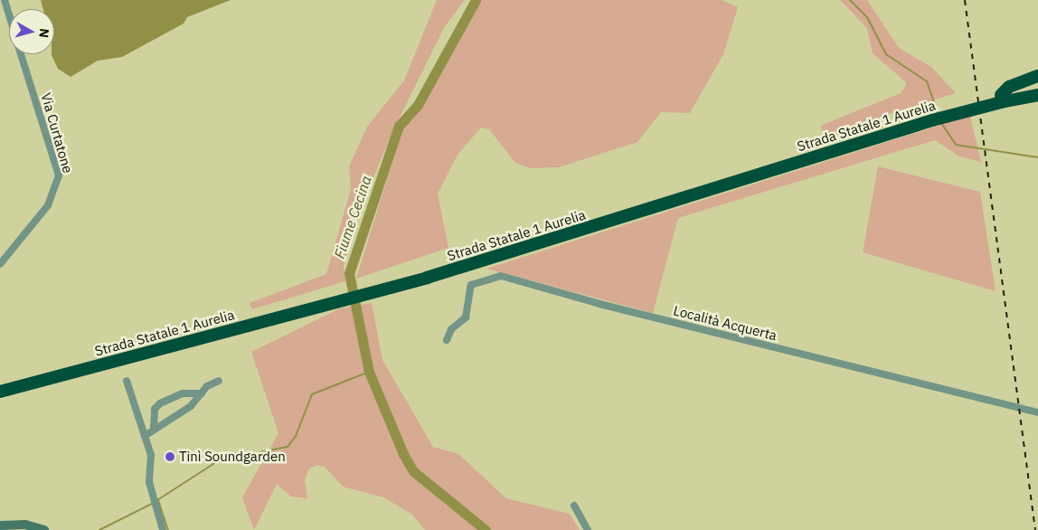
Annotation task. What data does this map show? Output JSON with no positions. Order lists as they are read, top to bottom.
{
  "streets": {
    "highway": ["Strada Statale 1 Aurelia"],
    "street": ["Via Curtatone", "Località Acquerta"]
  },
  "water": ["Fiume Cecina"],
  "places": ["Tinì Soundgarden"],
  "north": "right"
}
